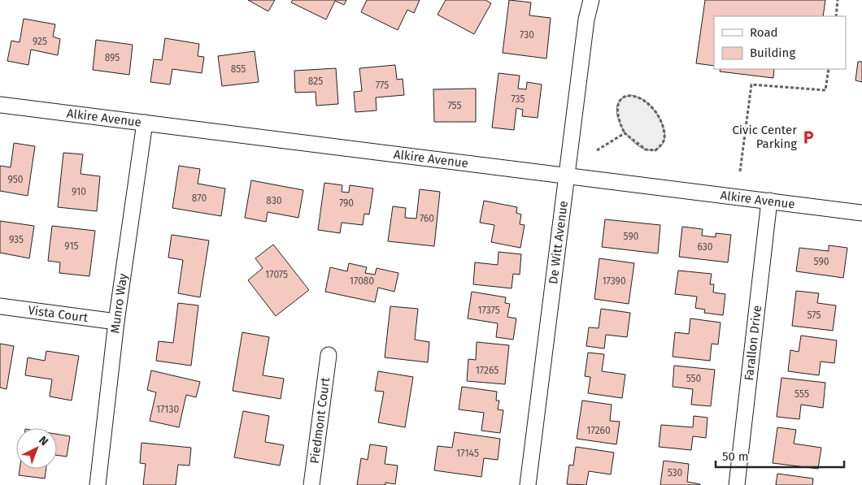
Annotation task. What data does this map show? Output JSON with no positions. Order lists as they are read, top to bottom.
{
  "streets": {
    "street": [
      "Alkire Avenue",
      "De Witt Avenue",
      "Munro Way",
      "Vista Court",
      "Farallon Drive",
      "Piedmont Court"
    ]
  },
  "crossings": [
    ["Alkire Avenue", "De Witt Avenue"],
    ["Alkire Avenue", "Munro Way"],
    ["Alkire Avenue", "Farallon Drive"],
    ["Munro Way", "Vista Court"]
  ],
  "places": {
    "parking": ["Civic Center Parking"]
  },
  "house_numbers": [
    "730",
    "925",
    "895",
    "855",
    "825",
    "775",
    "735",
    "755",
    "950",
    "910",
    "870",
    "830",
    "790",
    "760",
    "590",
    "935",
    "915",
    "630",
    "590",
    "17075",
    "17080",
    "17390",
    "17375",
    "575",
    "17265",
    "550",
    "555",
    "17130",
    "17260",
    "17145",
    "530"
  ],
  "legend": ["Road", "Building"],
  "scale_bar": "50 m",
  "north": "top right"
}
